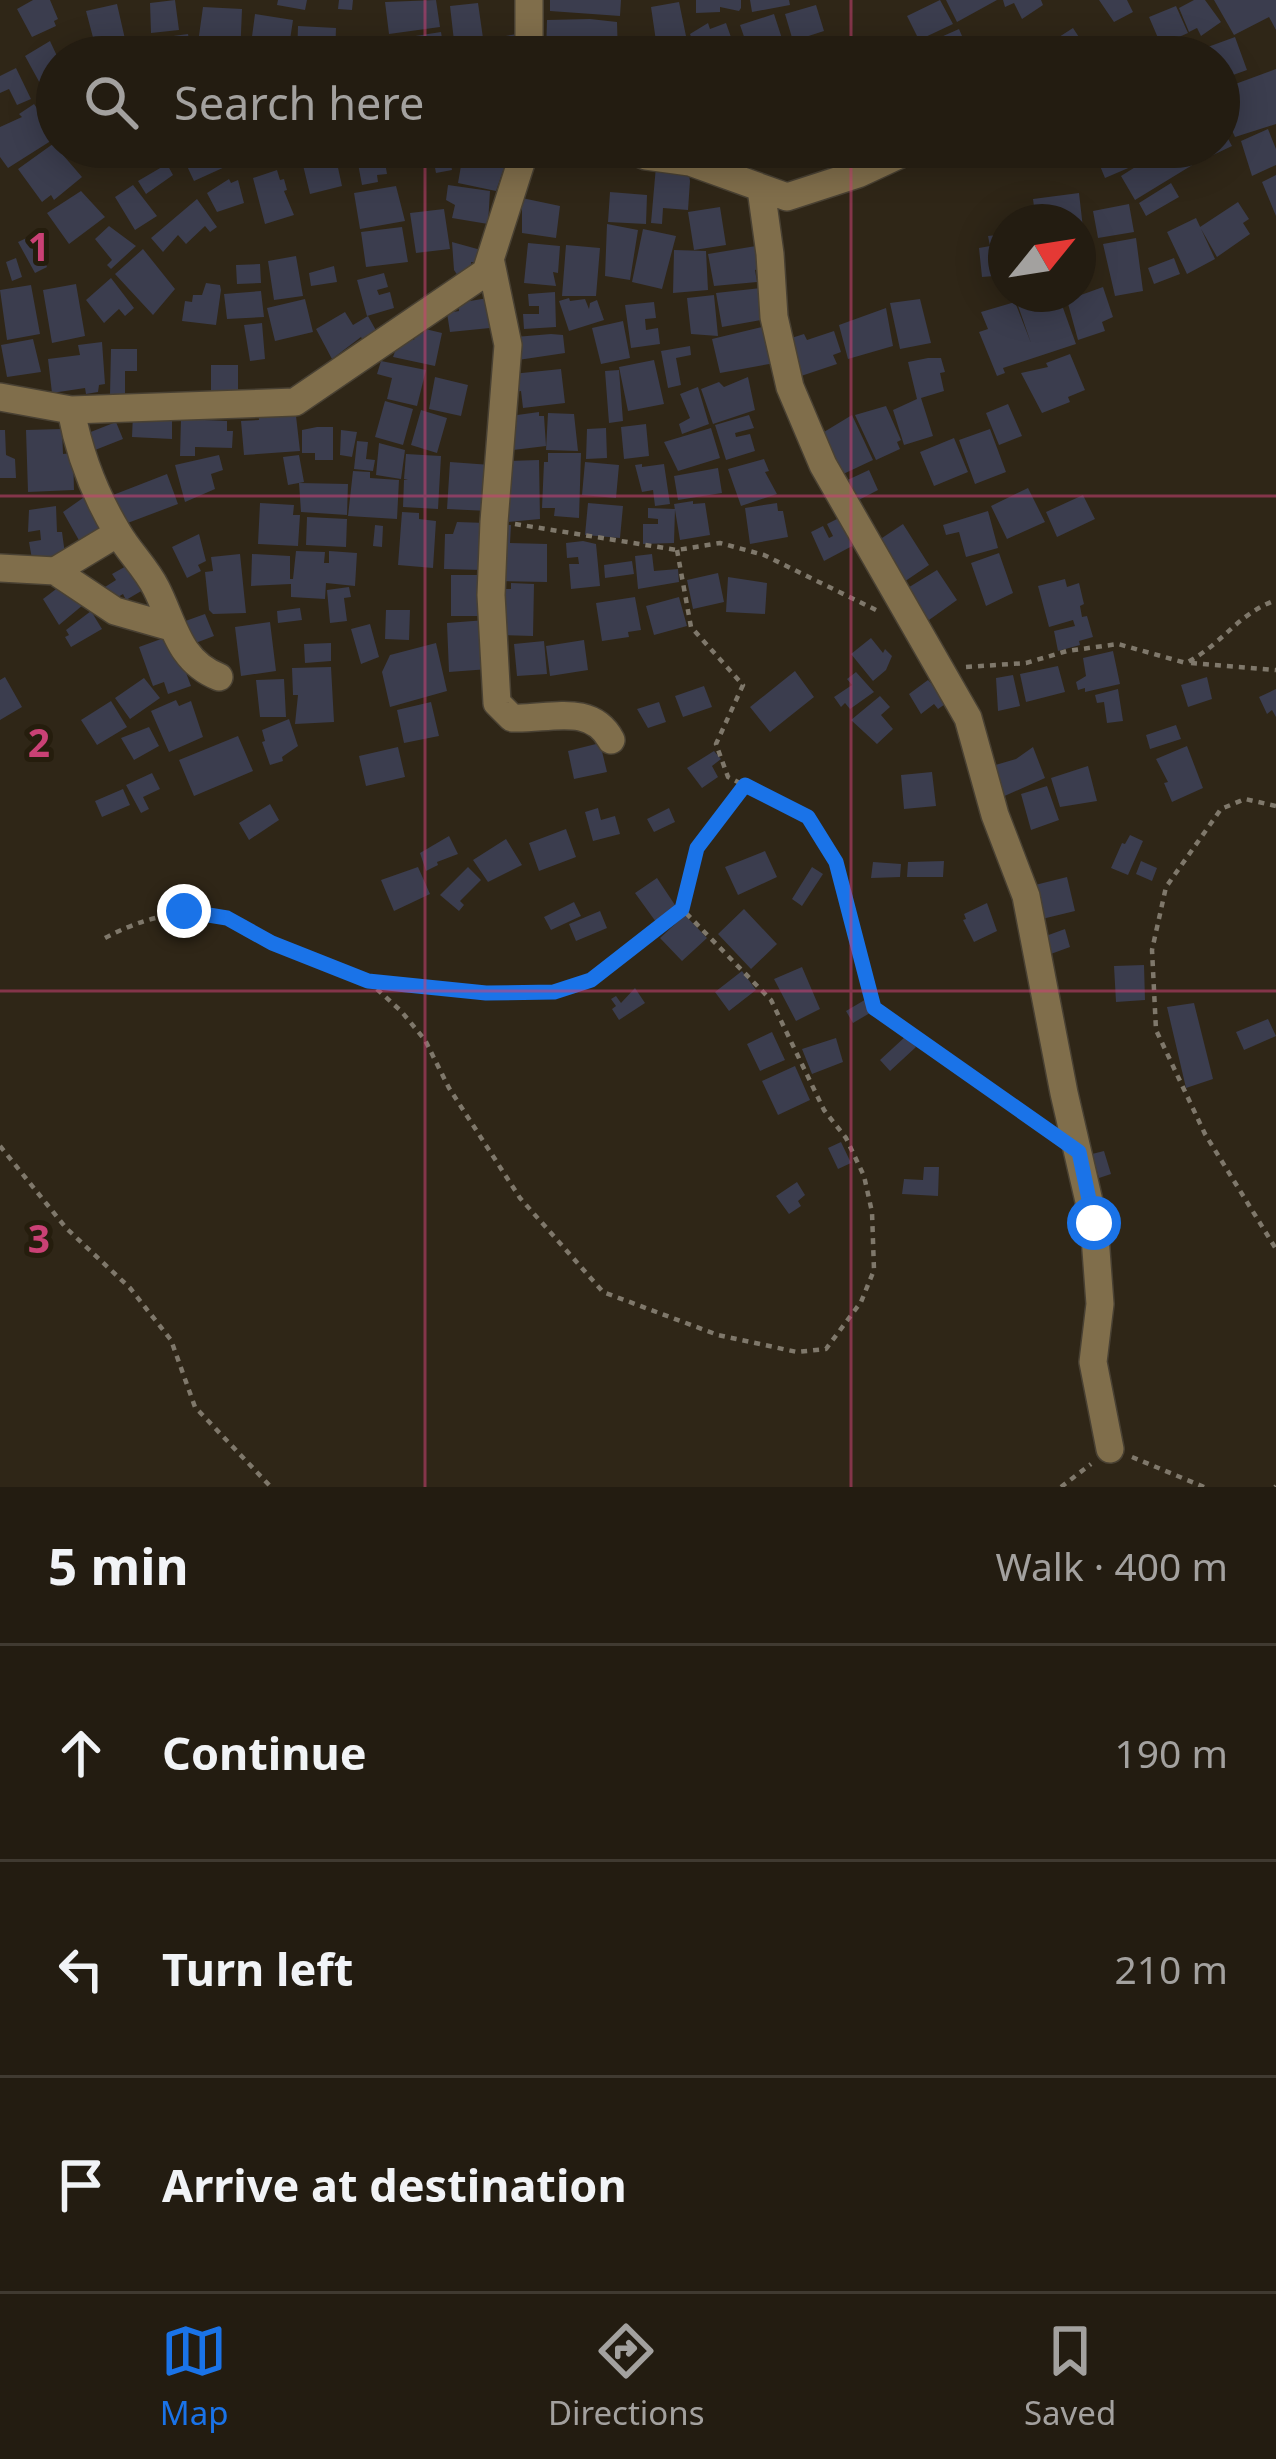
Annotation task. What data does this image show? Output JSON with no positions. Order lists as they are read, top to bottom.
{
  "north": "top right",
  "page": {
    "search": "Search here",
    "heading": ["5 min", "Walk · 400 m"],
    "list": [
      ["Continue", "190 m"],
      ["Turn left", "210 m"],
      "Arrive at destination"
    ],
    "nav": ["Map", "Directions", "Saved"]
  },
  "grid": {
    "rows": ["1", "2", "3"]
  }
}
